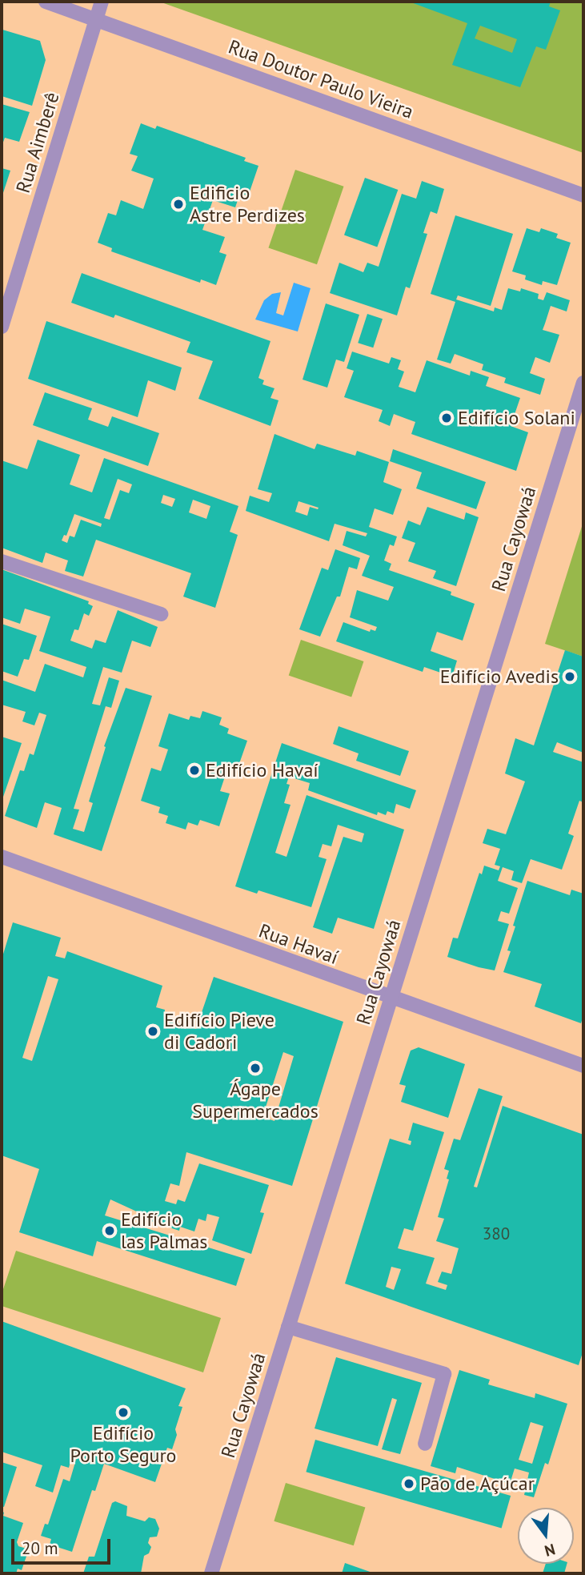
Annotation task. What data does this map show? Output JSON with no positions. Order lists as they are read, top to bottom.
{
  "streets": {
    "street": [
      "Rua Doutor Paulo Vieira",
      "Rua Aimberê",
      "Rua Cayowaá",
      "Rua Havaí"
    ]
  },
  "crossings": [
    ["Rua Doutor Paulo Vieira", "Rua Aimberê"],
    ["Rua Cayowaá", "Rua Havaí"]
  ],
  "places": [
    "Edificio Astre Perdizes",
    "Edifício Solani",
    "Edifício Avedis",
    "Edifício Havaí",
    "Edifício Pieve di Cadori",
    "Ágape Supermercados",
    "Edifício las Palmas",
    "Edifício Porto Seguro",
    "Pão de Açúcar"
  ],
  "house_numbers": ["380"],
  "scale_bar": "20 m",
  "north": "bottom"
}
